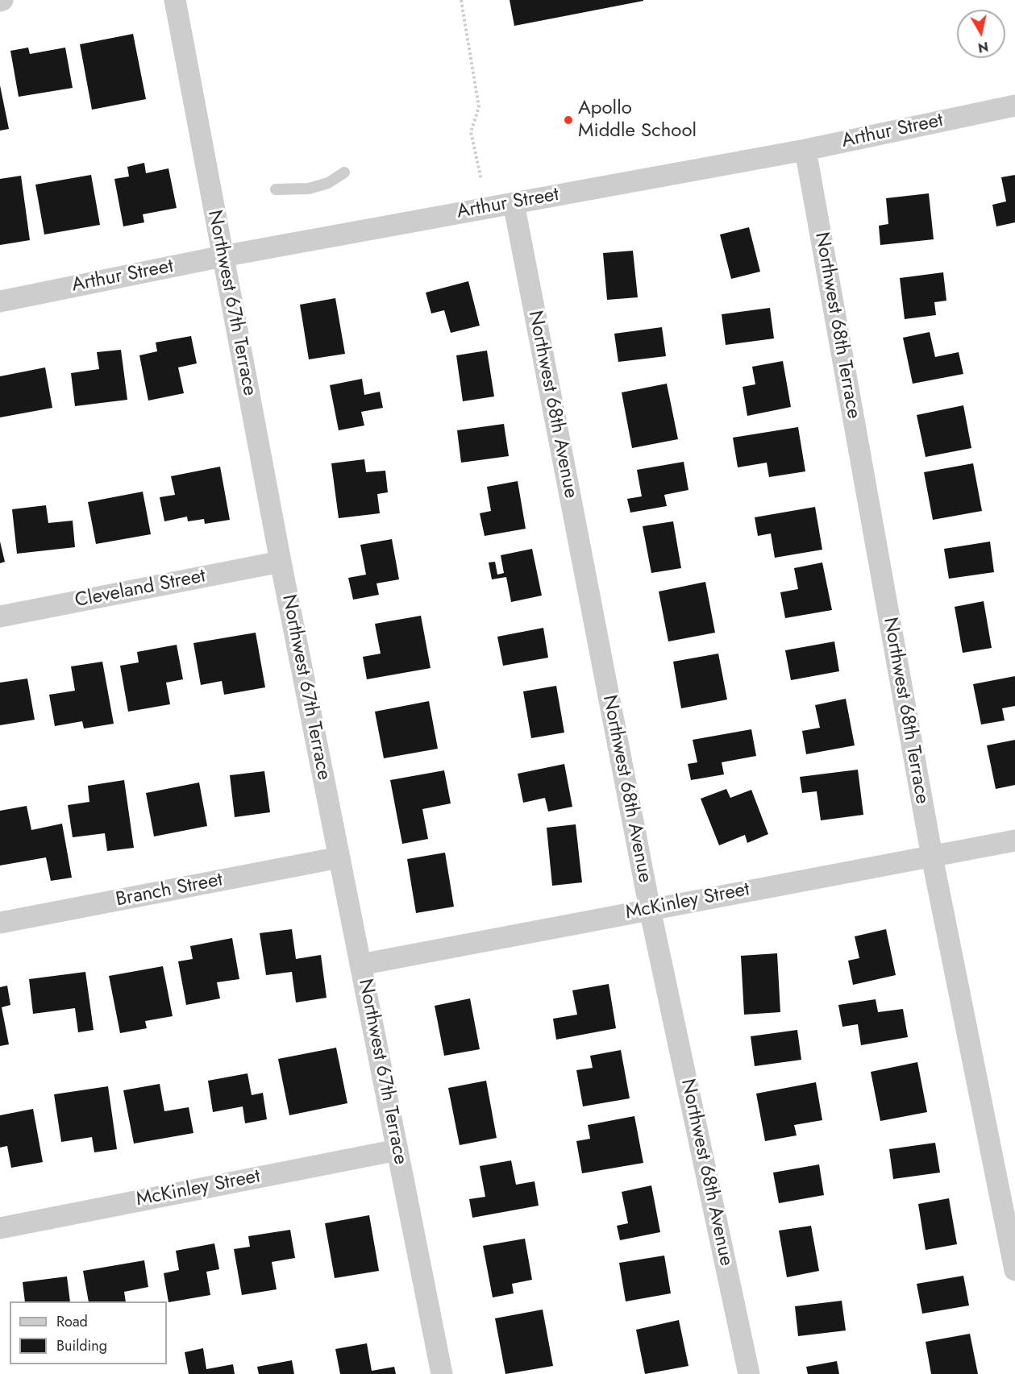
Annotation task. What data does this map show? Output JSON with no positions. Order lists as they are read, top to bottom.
{
  "streets": {
    "street": [
      "Arthur Street",
      "Northwest 67th Terrace",
      "Northwest 68th Terrace",
      "Northwest 68th Avenue",
      "Cleveland Street",
      "Branch Street",
      "McKinley Street"
    ]
  },
  "crossings": [
    ["Arthur Street", "Northwest 67th Terrace"],
    ["Arthur Street", "Northwest 68th Terrace"],
    ["Arthur Street", "Northwest 68th Avenue"],
    ["Northwest 67th Terrace", "Cleveland Street"],
    ["Northwest 67th Terrace", "Branch Street"],
    ["Northwest 67th Terrace", "McKinley Street"],
    ["Northwest 68th Terrace", "McKinley Street"],
    ["Northwest 68th Avenue", "McKinley Street"]
  ],
  "places": ["Apollo Middle School"],
  "legend": ["Road", "Building"],
  "north": "bottom"
}
